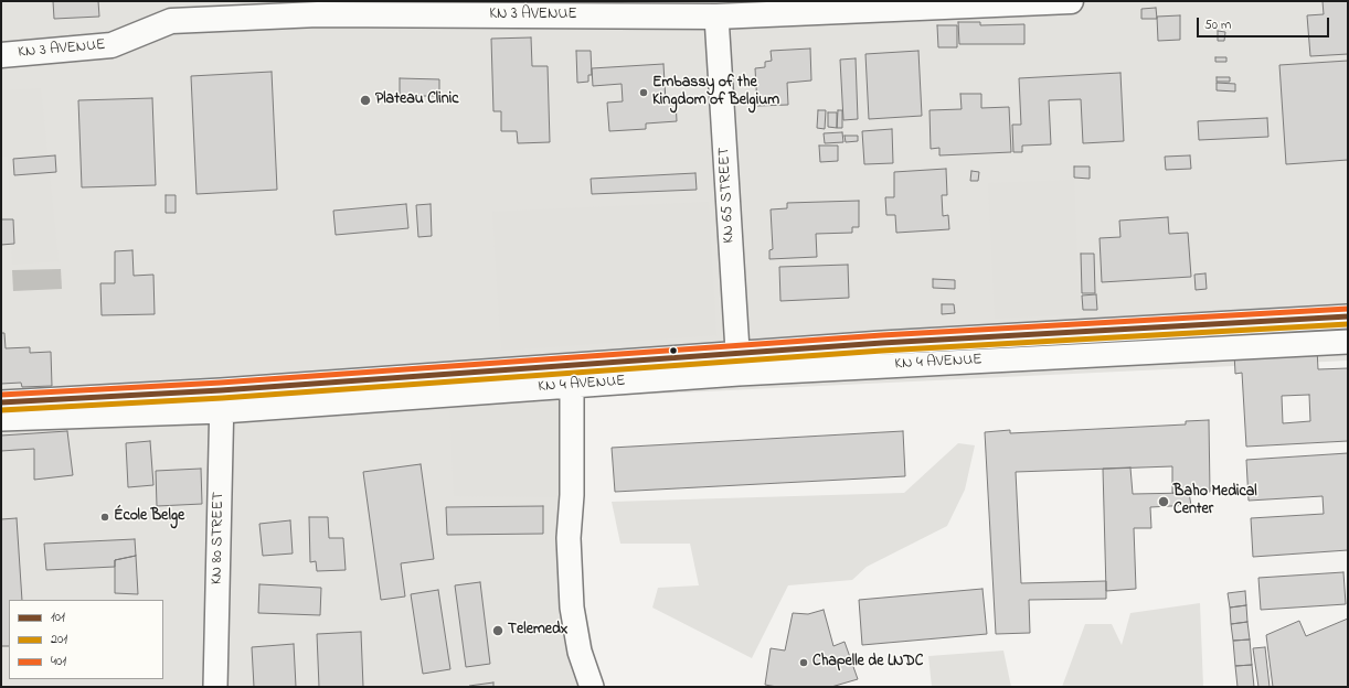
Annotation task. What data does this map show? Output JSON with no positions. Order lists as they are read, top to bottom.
{
  "streets": {
    "main road": ["KN 3 AVENUE"],
    "street": ["KN 65 STREET", "KN 4 AVENUE", "KN 80 STREET"]
  },
  "crossings": [
    ["KN 3 AVENUE", "KN 65 STREET"],
    ["KN 65 STREET", "KN 4 AVENUE"],
    ["KN 4 AVENUE", "KN 80 STREET"]
  ],
  "places": [
    "Embassy of the Kingdom of Belgium",
    "Plateau Clinic",
    "Baho Medical Center",
    "École Belge",
    "Telemedx",
    "Chapelle de LNDC"
  ],
  "lines": ["transit line 401", "transit line 101", "transit line 201"],
  "legend": ["101", "201", "401"],
  "scale_bar": "50 m"
}
